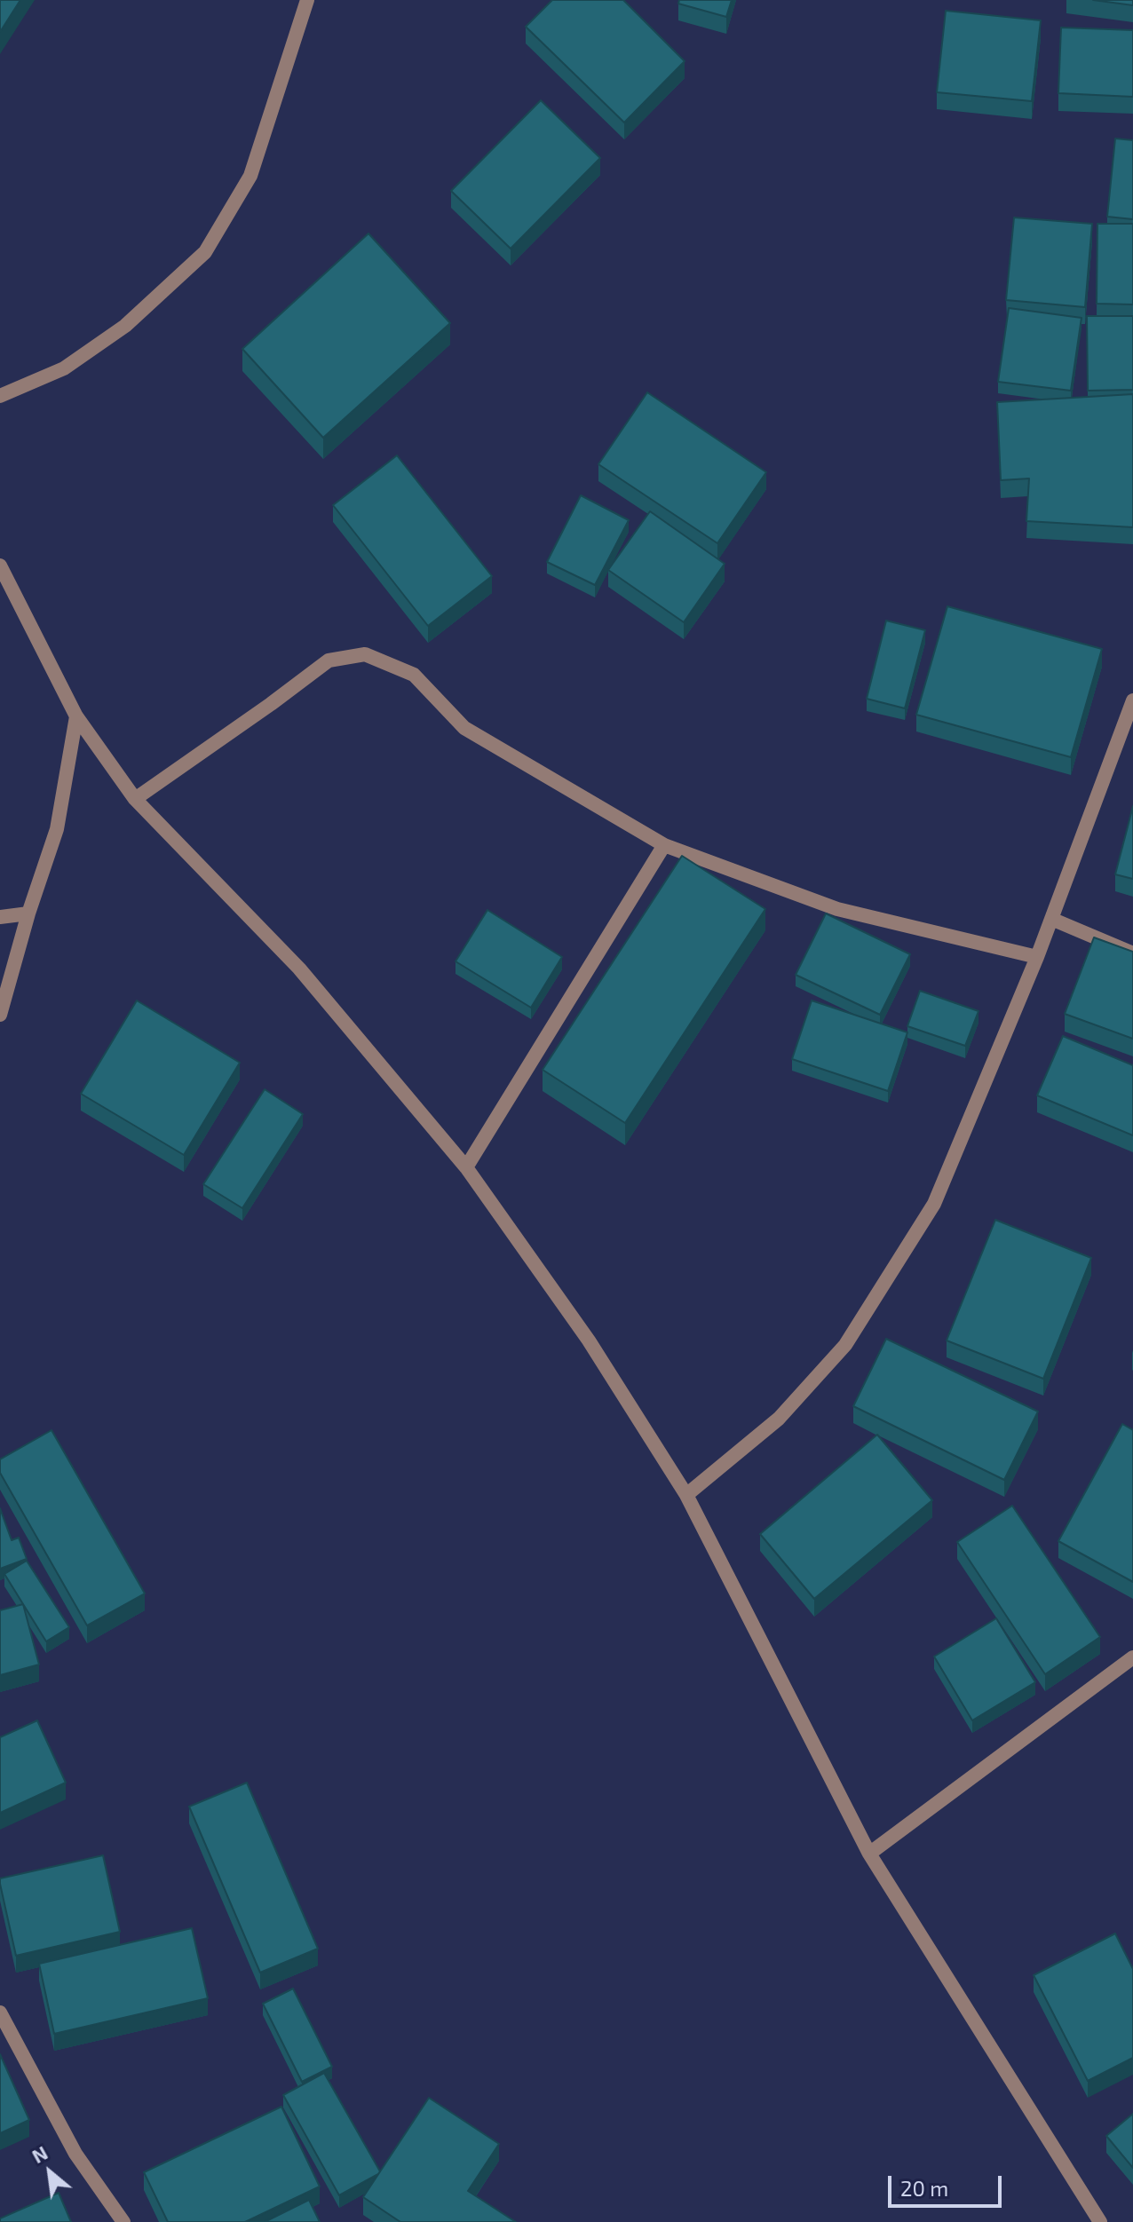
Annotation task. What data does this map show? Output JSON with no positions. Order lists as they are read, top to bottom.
{
  "scale_bar": "20 m",
  "north": "top left"
}
